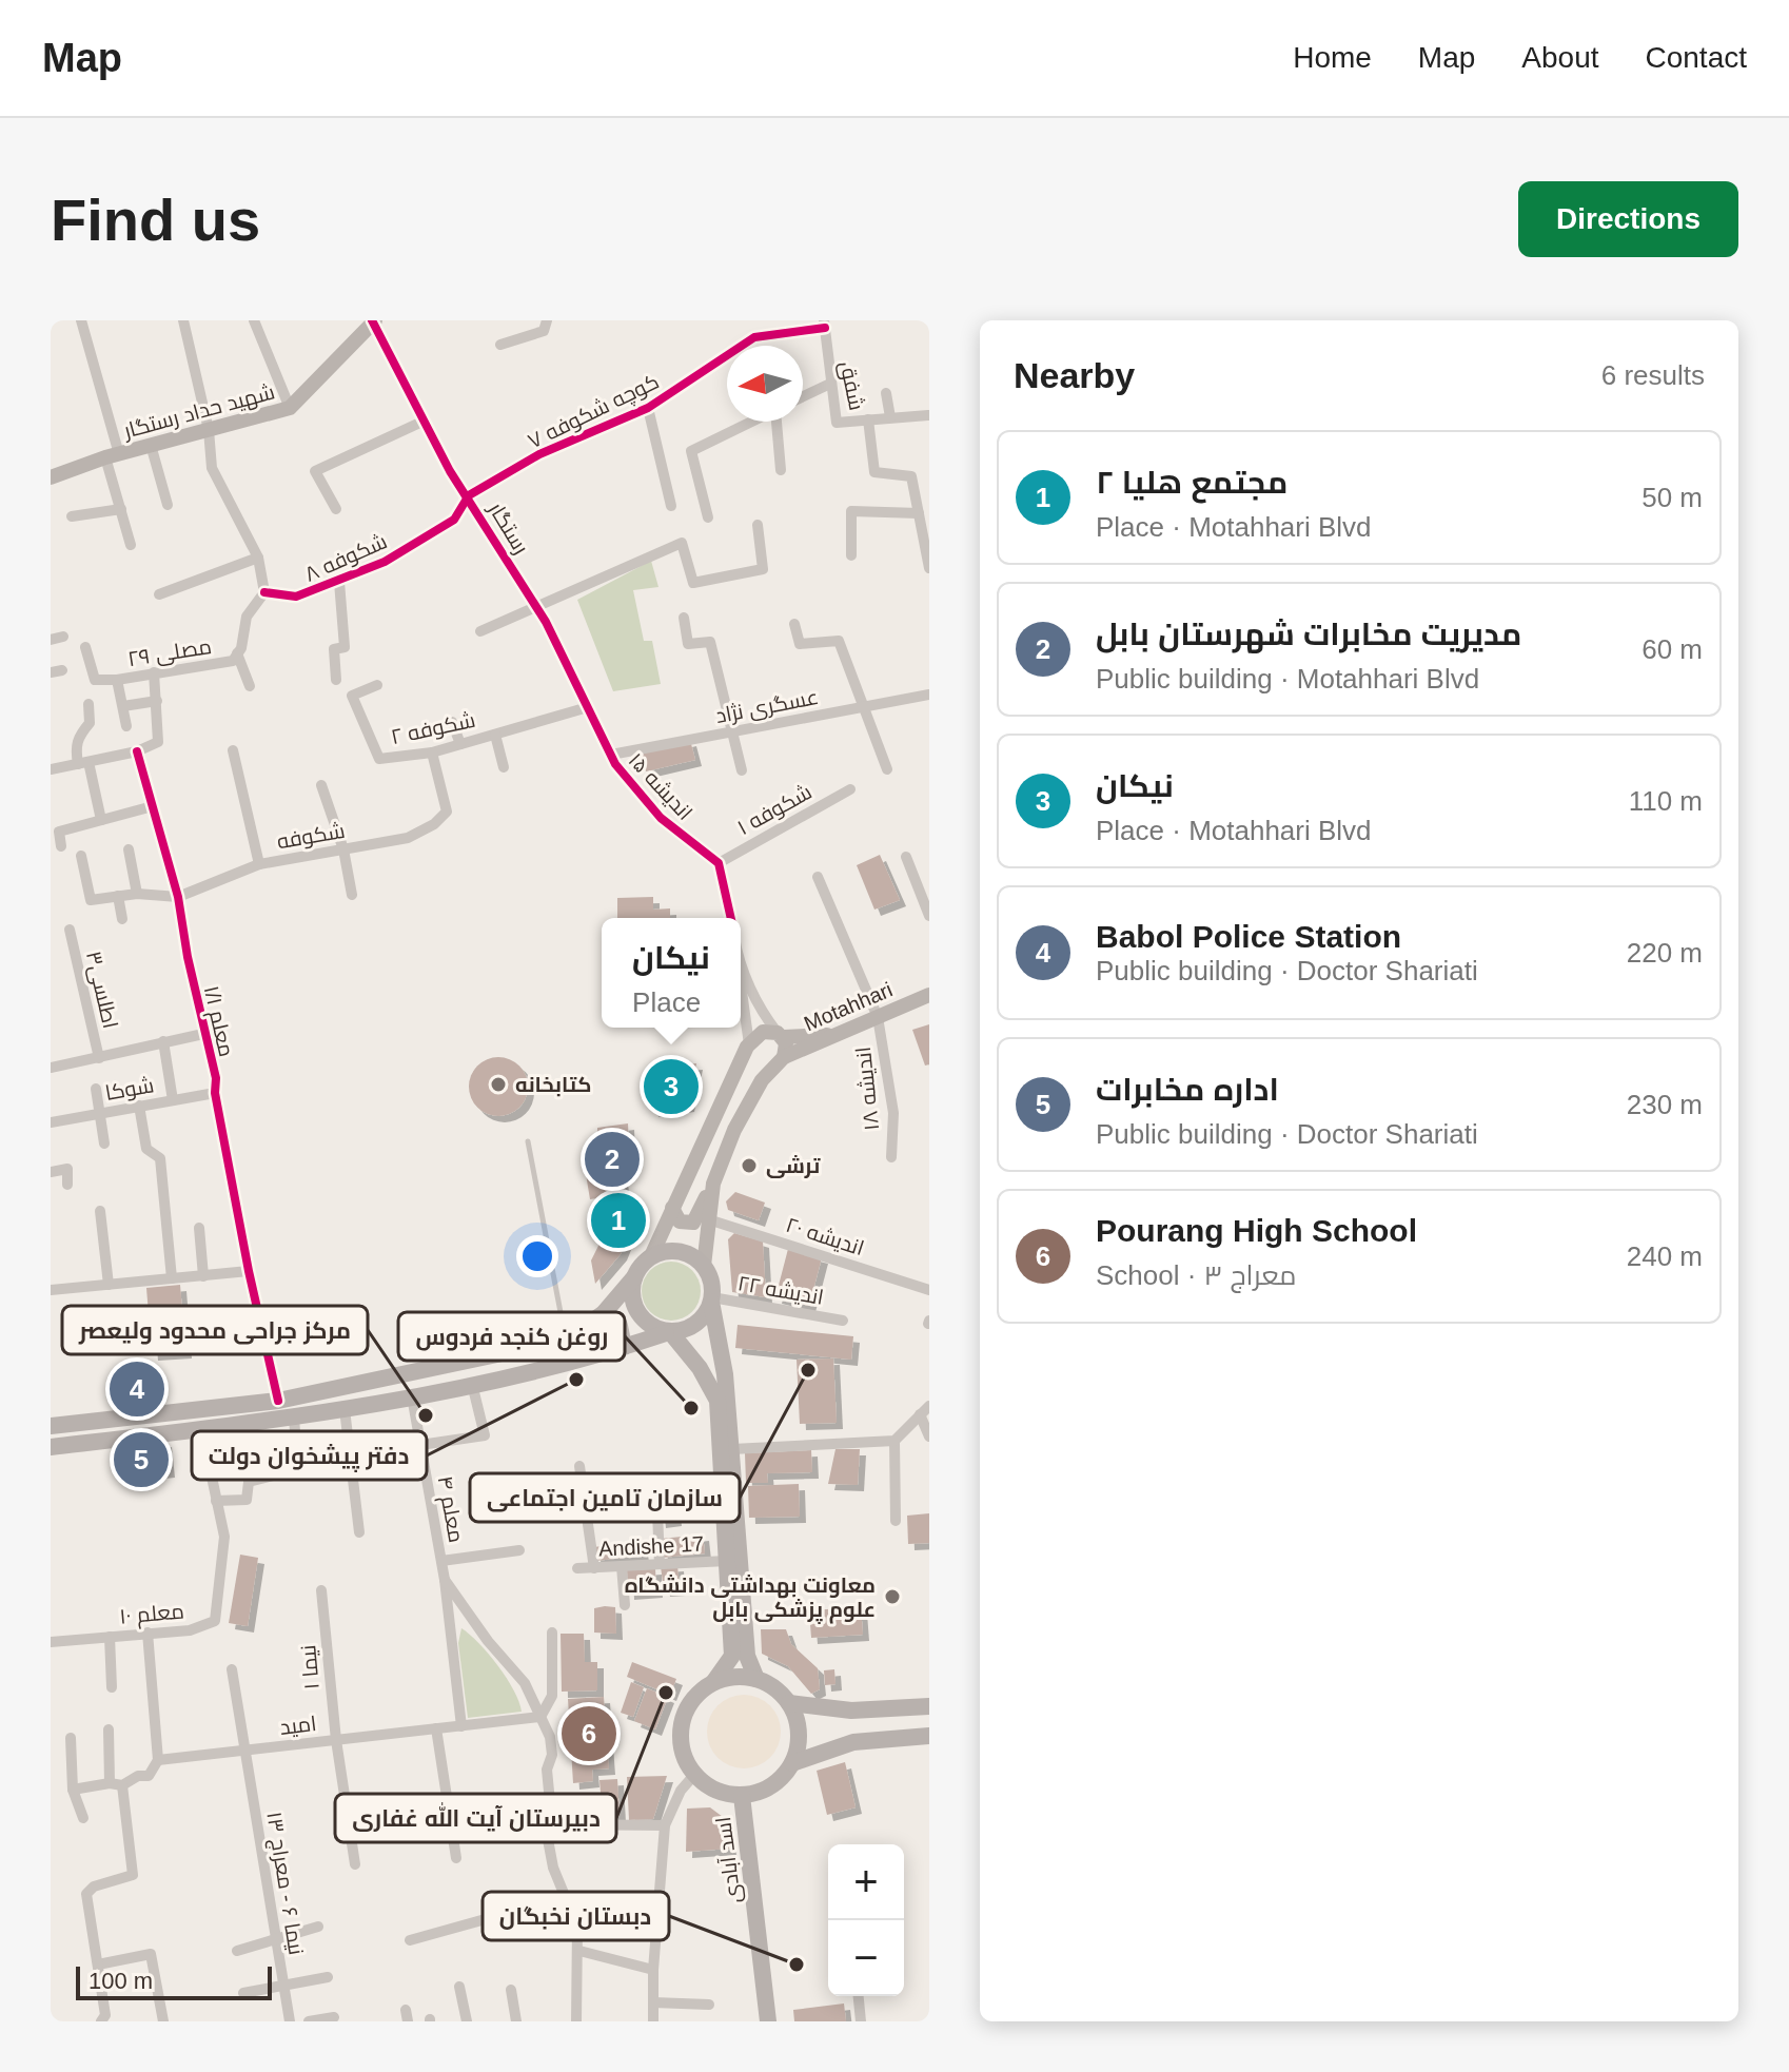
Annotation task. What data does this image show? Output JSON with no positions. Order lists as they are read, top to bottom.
{
  "streets": {
    "main road": ["شهید حداد رستگار", "Motahhari", "اسد آبادی"],
    "street": [
      "شفق",
      "کوچه شکوفه ۷",
      "رستگار",
      "شکوفه ۸",
      "مصلی ۲۹",
      "عسگری نژاد",
      "شکوفه ۲",
      "اندیشه ۱۵",
      "شکوفه ۱",
      "شکوفه",
      "اطلسی۳",
      "معلم ۱/۱",
      "شوکا",
      "اندیشه ۱۸",
      "اندیشه ۲۰",
      "اندیشه ۲۲",
      "معلم ۴",
      "Andishe 17",
      "معلم ۱۰",
      "نیما ۱",
      "امید",
      "نیما ۶ - معراج ۱۳"
    ]
  },
  "crossings": [
    ["شفق", "کوچه شکوفه ۷"],
    ["شهید حداد رستگار", "رستگار"],
    ["کوچه شکوفه ۷", "رستگار"],
    ["کوچه شکوفه ۷", "شکوفه ۸"],
    ["رستگار", "شکوفه ۸"],
    ["رستگار", "عسگری نژاد"],
    ["رستگار", "شکوفه ۲"],
    ["رستگار", "اندیشه ۱۵"],
    ["شکوفه ۸", "مصلی ۲۹"],
    ["عسگری نژاد", "اندیشه ۱۵"],
    ["شکوفه ۲", "شکوفه"],
    ["اندیشه ۱۵", "شکوفه ۱"],
    ["شکوفه", "معلم ۱/۱"],
    ["Motahhari", "اندیشه ۱۸"],
    ["معلم ۱/۱", "شوکا"],
    ["معلم ۴", "امید"],
    ["نیما ۱", "امید"],
    ["امید", "نیما ۶ - معراج ۱۳"]
  ],
  "places": [
    "کتابخانه",
    "ترشی",
    "سازمان تامین اجتماعی",
    "دفتر پیشخوان دولت",
    "روغن کنجد فردوس",
    "مرکز جراحی محدود ولیعصر",
    "معاونت بهداشتی دانشگاه علوم پزشکی بابل",
    "دبیرستان آیت الله غفاری",
    "دبستان نخبگان"
  ],
  "scale_bar": "100 m",
  "north": "left",
  "page": {
    "header": "Map",
    "nav": [
      "Home",
      "Map",
      "About",
      "Contact"
    ],
    "buttons": "Directions",
    "title": "Find us",
    "heading": ["Nearby", "6 results"],
    "list": [
      {
        "mark": "1",
        "name": "مجتمع هلیا ۲",
        "note": "Place · Motahhari Blvd",
        "value": "50 m"
      },
      {
        "mark": "2",
        "name": "مدیریت مخابرات شهرستان بابل",
        "note": "Public building · Motahhari Blvd",
        "value": "60 m"
      },
      {
        "mark": "3",
        "name": "نیکان",
        "note": "Place · Motahhari Blvd",
        "value": "110 m"
      },
      {
        "mark": "4",
        "name": "Babol Police Station",
        "note": "Public building · Doctor Shariati",
        "value": "220 m"
      },
      {
        "mark": "5",
        "name": "اداره مخابرات",
        "note": "Public building · Doctor Shariati",
        "value": "230 m"
      },
      {
        "mark": "6",
        "name": "Pourang High School",
        "note": "School · معراج ۳",
        "value": "240 m"
      }
    ],
    "popup": ["نیکان", "Place"],
    "pins": [
      "3",
      "2",
      "1",
      "4",
      "5",
      "6"
    ],
    "map_buttons": ["+", "−"],
    "scale": "100 m"
  }
}
